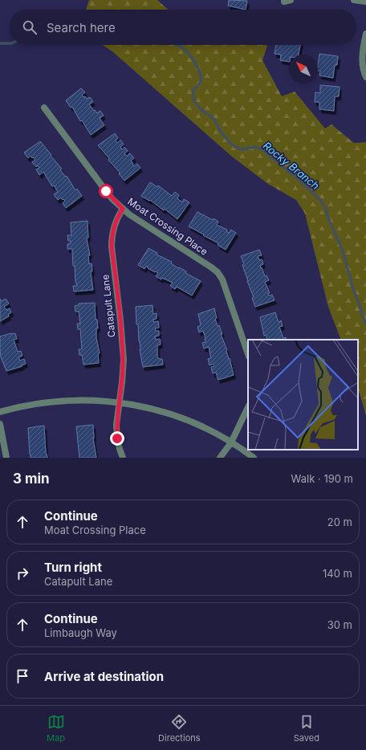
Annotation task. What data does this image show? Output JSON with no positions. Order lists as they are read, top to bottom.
{
  "streets": {
    "street": ["Moat Crossing Place", "Catapult Lane"]
  },
  "crossings": [
    ["Moat Crossing Place", "Catapult Lane"]
  ],
  "water": ["Rocky Branch"],
  "north": "top left",
  "page": {
    "search": "Search here",
    "heading": ["3 min", "Walk · 190 m"],
    "list": [
      ["Continue", "Moat Crossing Place", "20 m"],
      ["Turn right", "Catapult Lane", "140 m"],
      ["Continue", "Limbaugh Way", "30 m"],
      "Arrive at destination"
    ],
    "nav": ["Map", "Directions", "Saved"]
  }
}
